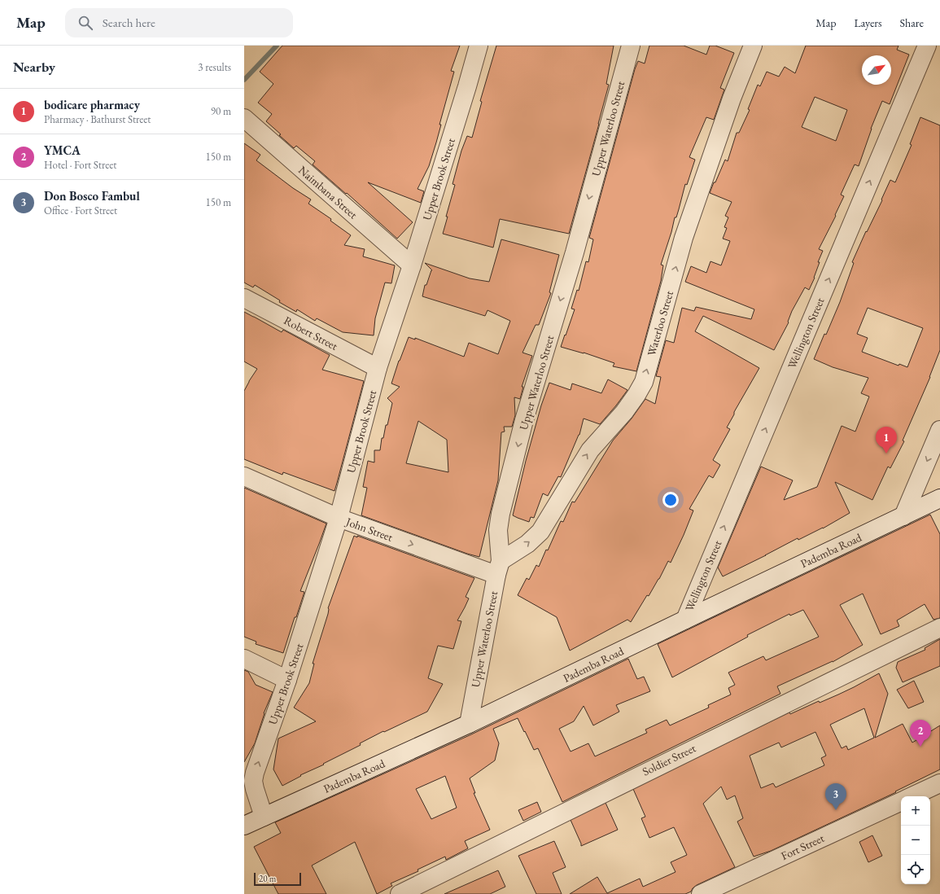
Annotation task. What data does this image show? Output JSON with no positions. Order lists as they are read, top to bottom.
{
  "streets": {
    "street": [
      "Upper Waterloo Street",
      "Upper Brook Street",
      "Naimbana Street",
      "Waterloo Street",
      "Robert Street",
      "Wellington Street",
      "John Street",
      "Pademba Road",
      "Soldier Street",
      "Fort Street"
    ]
  },
  "crossings": [
    ["Upper Waterloo Street", "Waterloo Street"],
    ["Upper Waterloo Street", "John Street"],
    ["Upper Waterloo Street", "Pademba Road"],
    ["Upper Brook Street", "Naimbana Street"],
    ["Upper Brook Street", "Robert Street"],
    ["Upper Brook Street", "John Street"],
    ["Upper Brook Street", "Pademba Road"],
    ["Waterloo Street", "John Street"],
    ["Wellington Street", "Pademba Road"]
  ],
  "one_way": [
    "Upper Waterloo Street",
    "Waterloo Street",
    "Wellington Street",
    "John Street"
  ],
  "scale_bar": "20 m",
  "north": "top right",
  "page": {
    "header": "Map",
    "search": "Search here",
    "nav": ["Map", "Layers", "Share"],
    "heading": ["Nearby", "3 results"],
    "list": [
      {
        "mark": "1",
        "name": "bodicare pharmacy",
        "note": "Pharmacy · Bathurst Street",
        "value": "90 m"
      },
      {
        "mark": "2",
        "name": "YMCA",
        "note": "Hotel · Fort Street",
        "value": "150 m"
      },
      {
        "mark": "3",
        "name": "Don Bosco Fambul",
        "note": "Office · Fort Street",
        "value": "150 m"
      }
    ],
    "pins": ["1", "2", "3"],
    "map_buttons": ["+", "−"],
    "scale": "20 m"
  }
}
